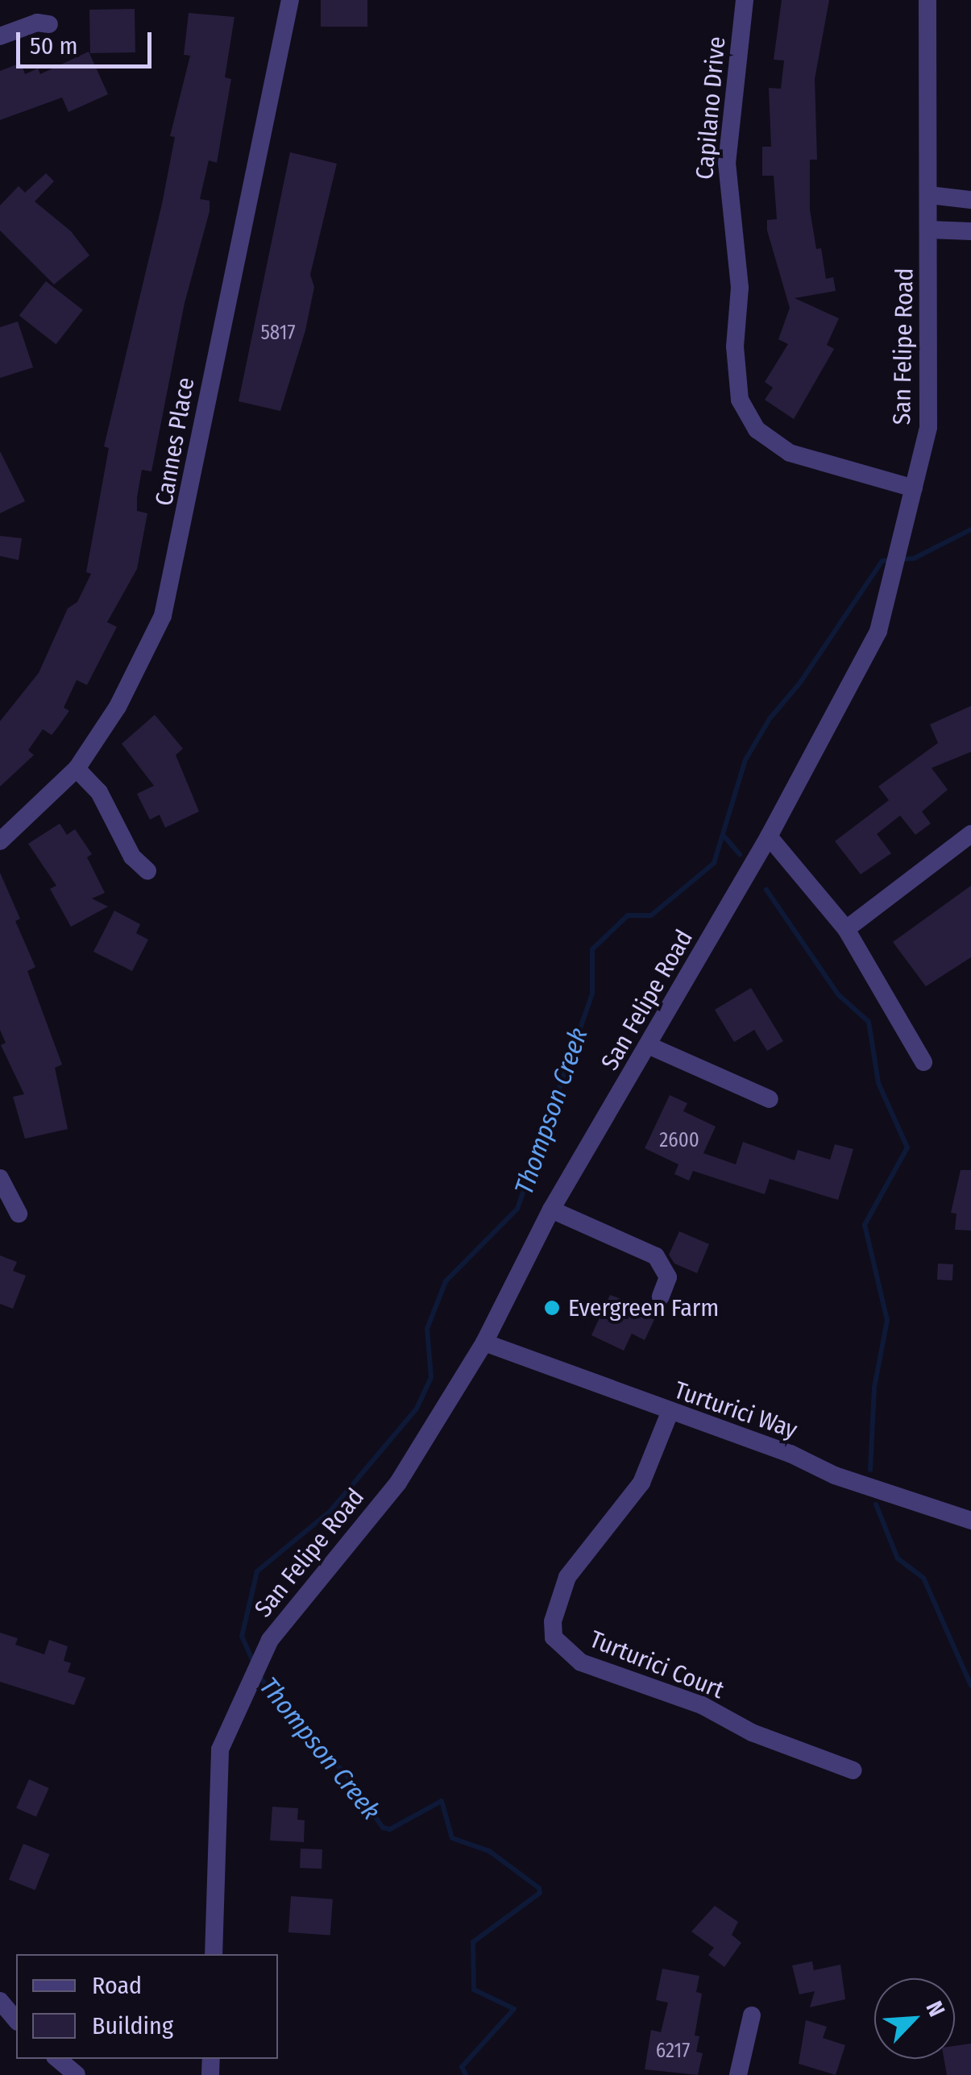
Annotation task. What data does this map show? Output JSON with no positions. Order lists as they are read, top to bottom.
{
  "streets": {
    "street": [
      "Capilano Drive",
      "San Felipe Road",
      "Cannes Place",
      "Turturici Way",
      "Turturici Court"
    ]
  },
  "crossings": [
    ["Capilano Drive", "San Felipe Road"],
    ["San Felipe Road", "Turturici Way"],
    ["Turturici Way", "Turturici Court"]
  ],
  "water": ["Thompson Creek"],
  "places": ["Evergreen Farm"],
  "house_numbers": ["5817", "2600", "6217"],
  "legend": ["Road", "Building"],
  "scale_bar": "50 m",
  "north": "top right"
}
